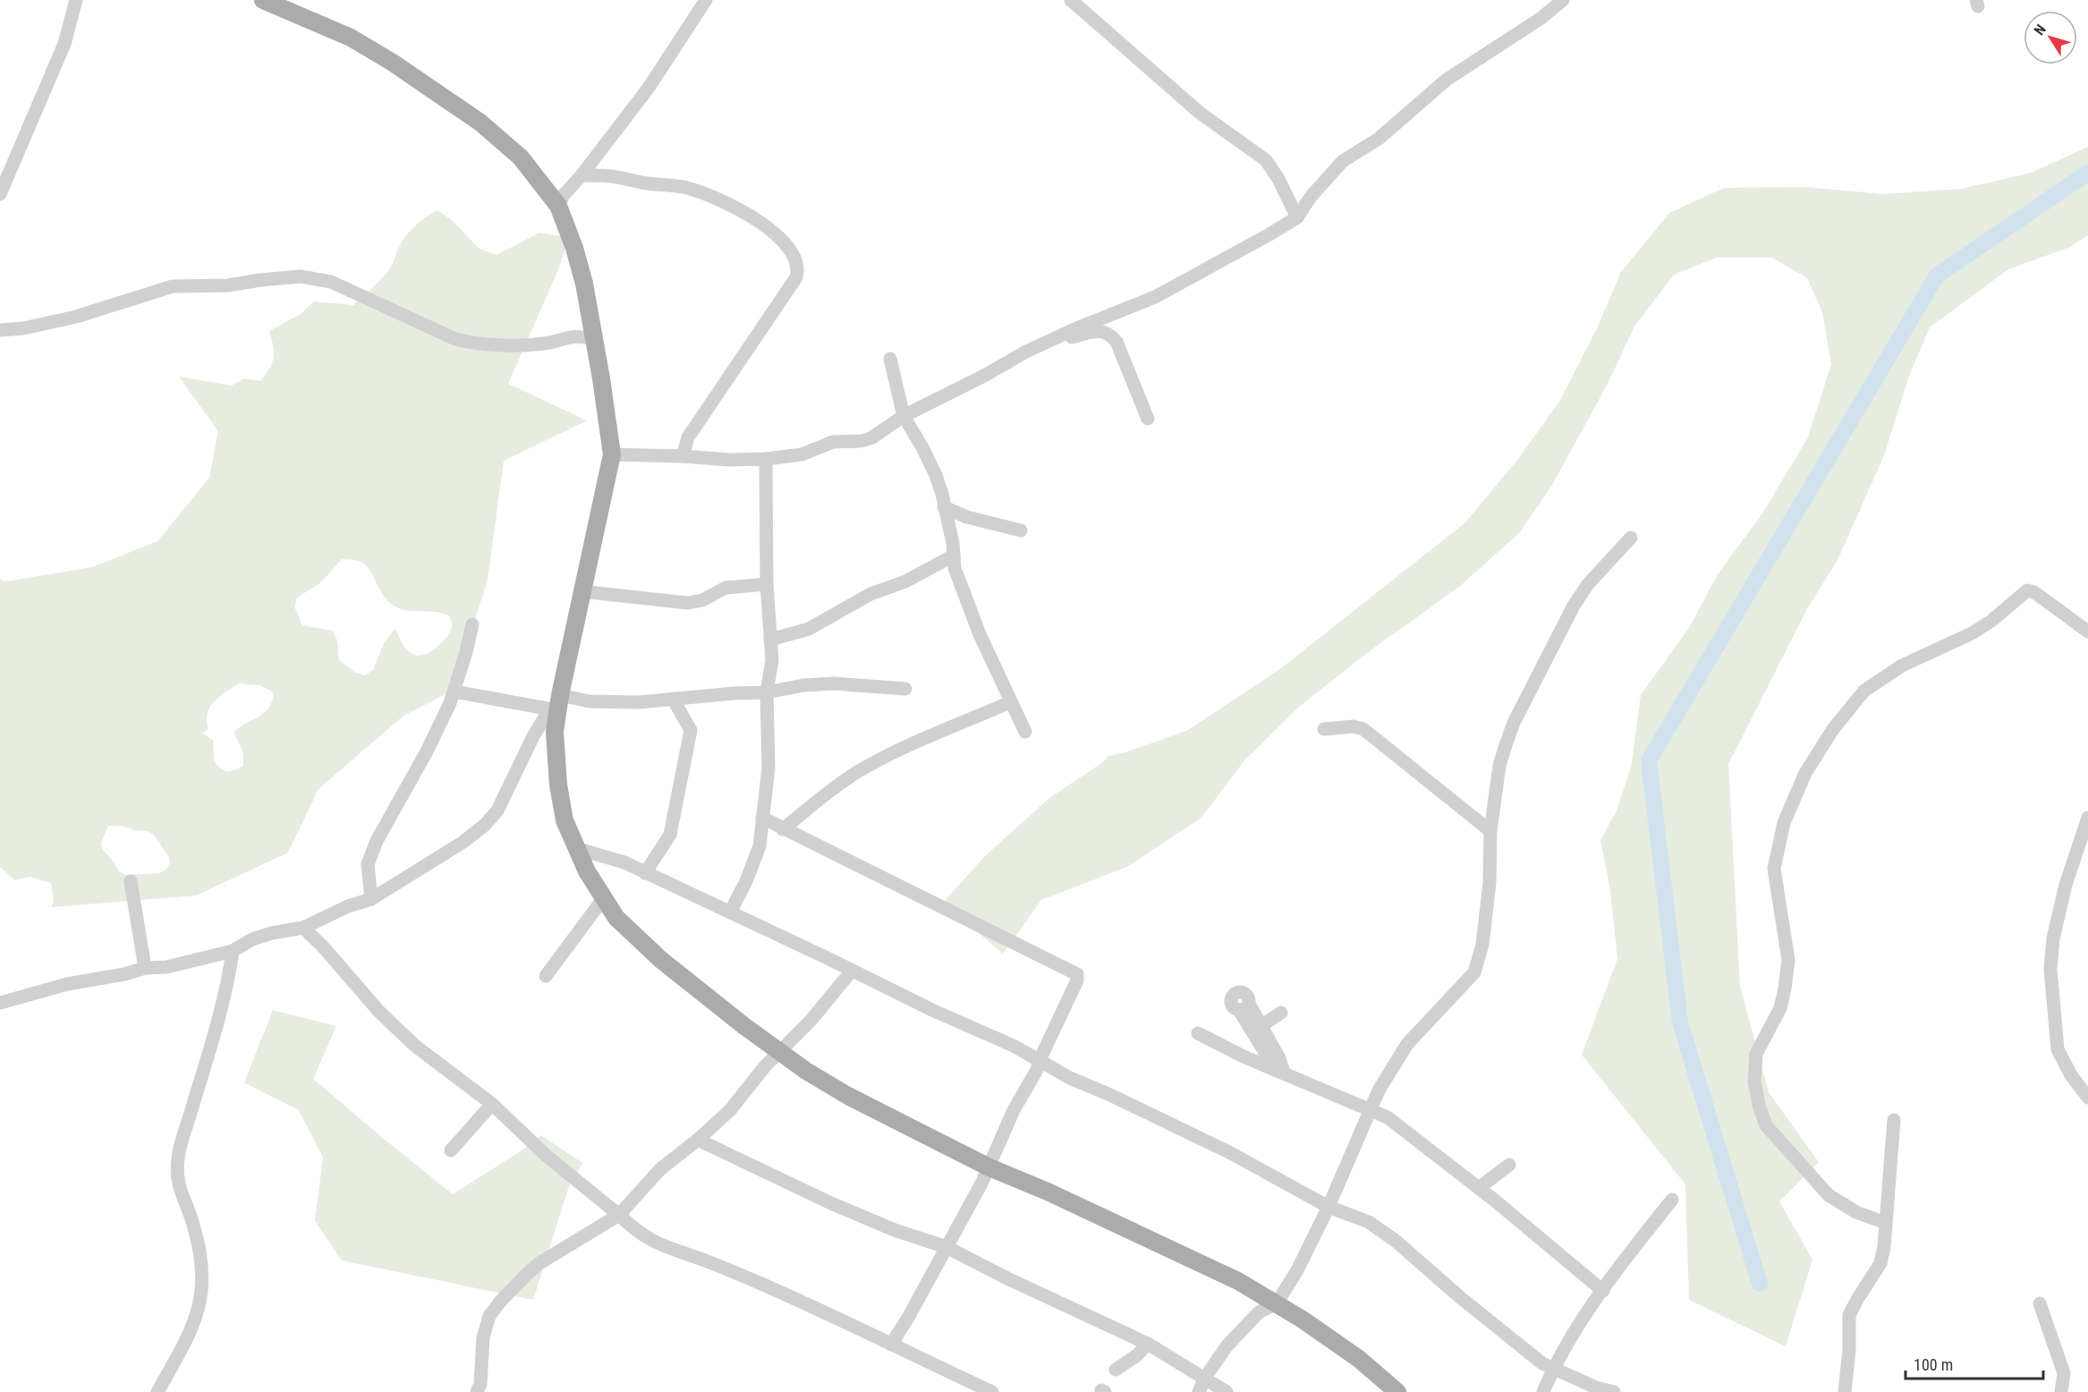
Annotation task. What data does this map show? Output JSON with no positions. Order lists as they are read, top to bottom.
{
  "scale_bar": "100 m",
  "north": "top left"
}
